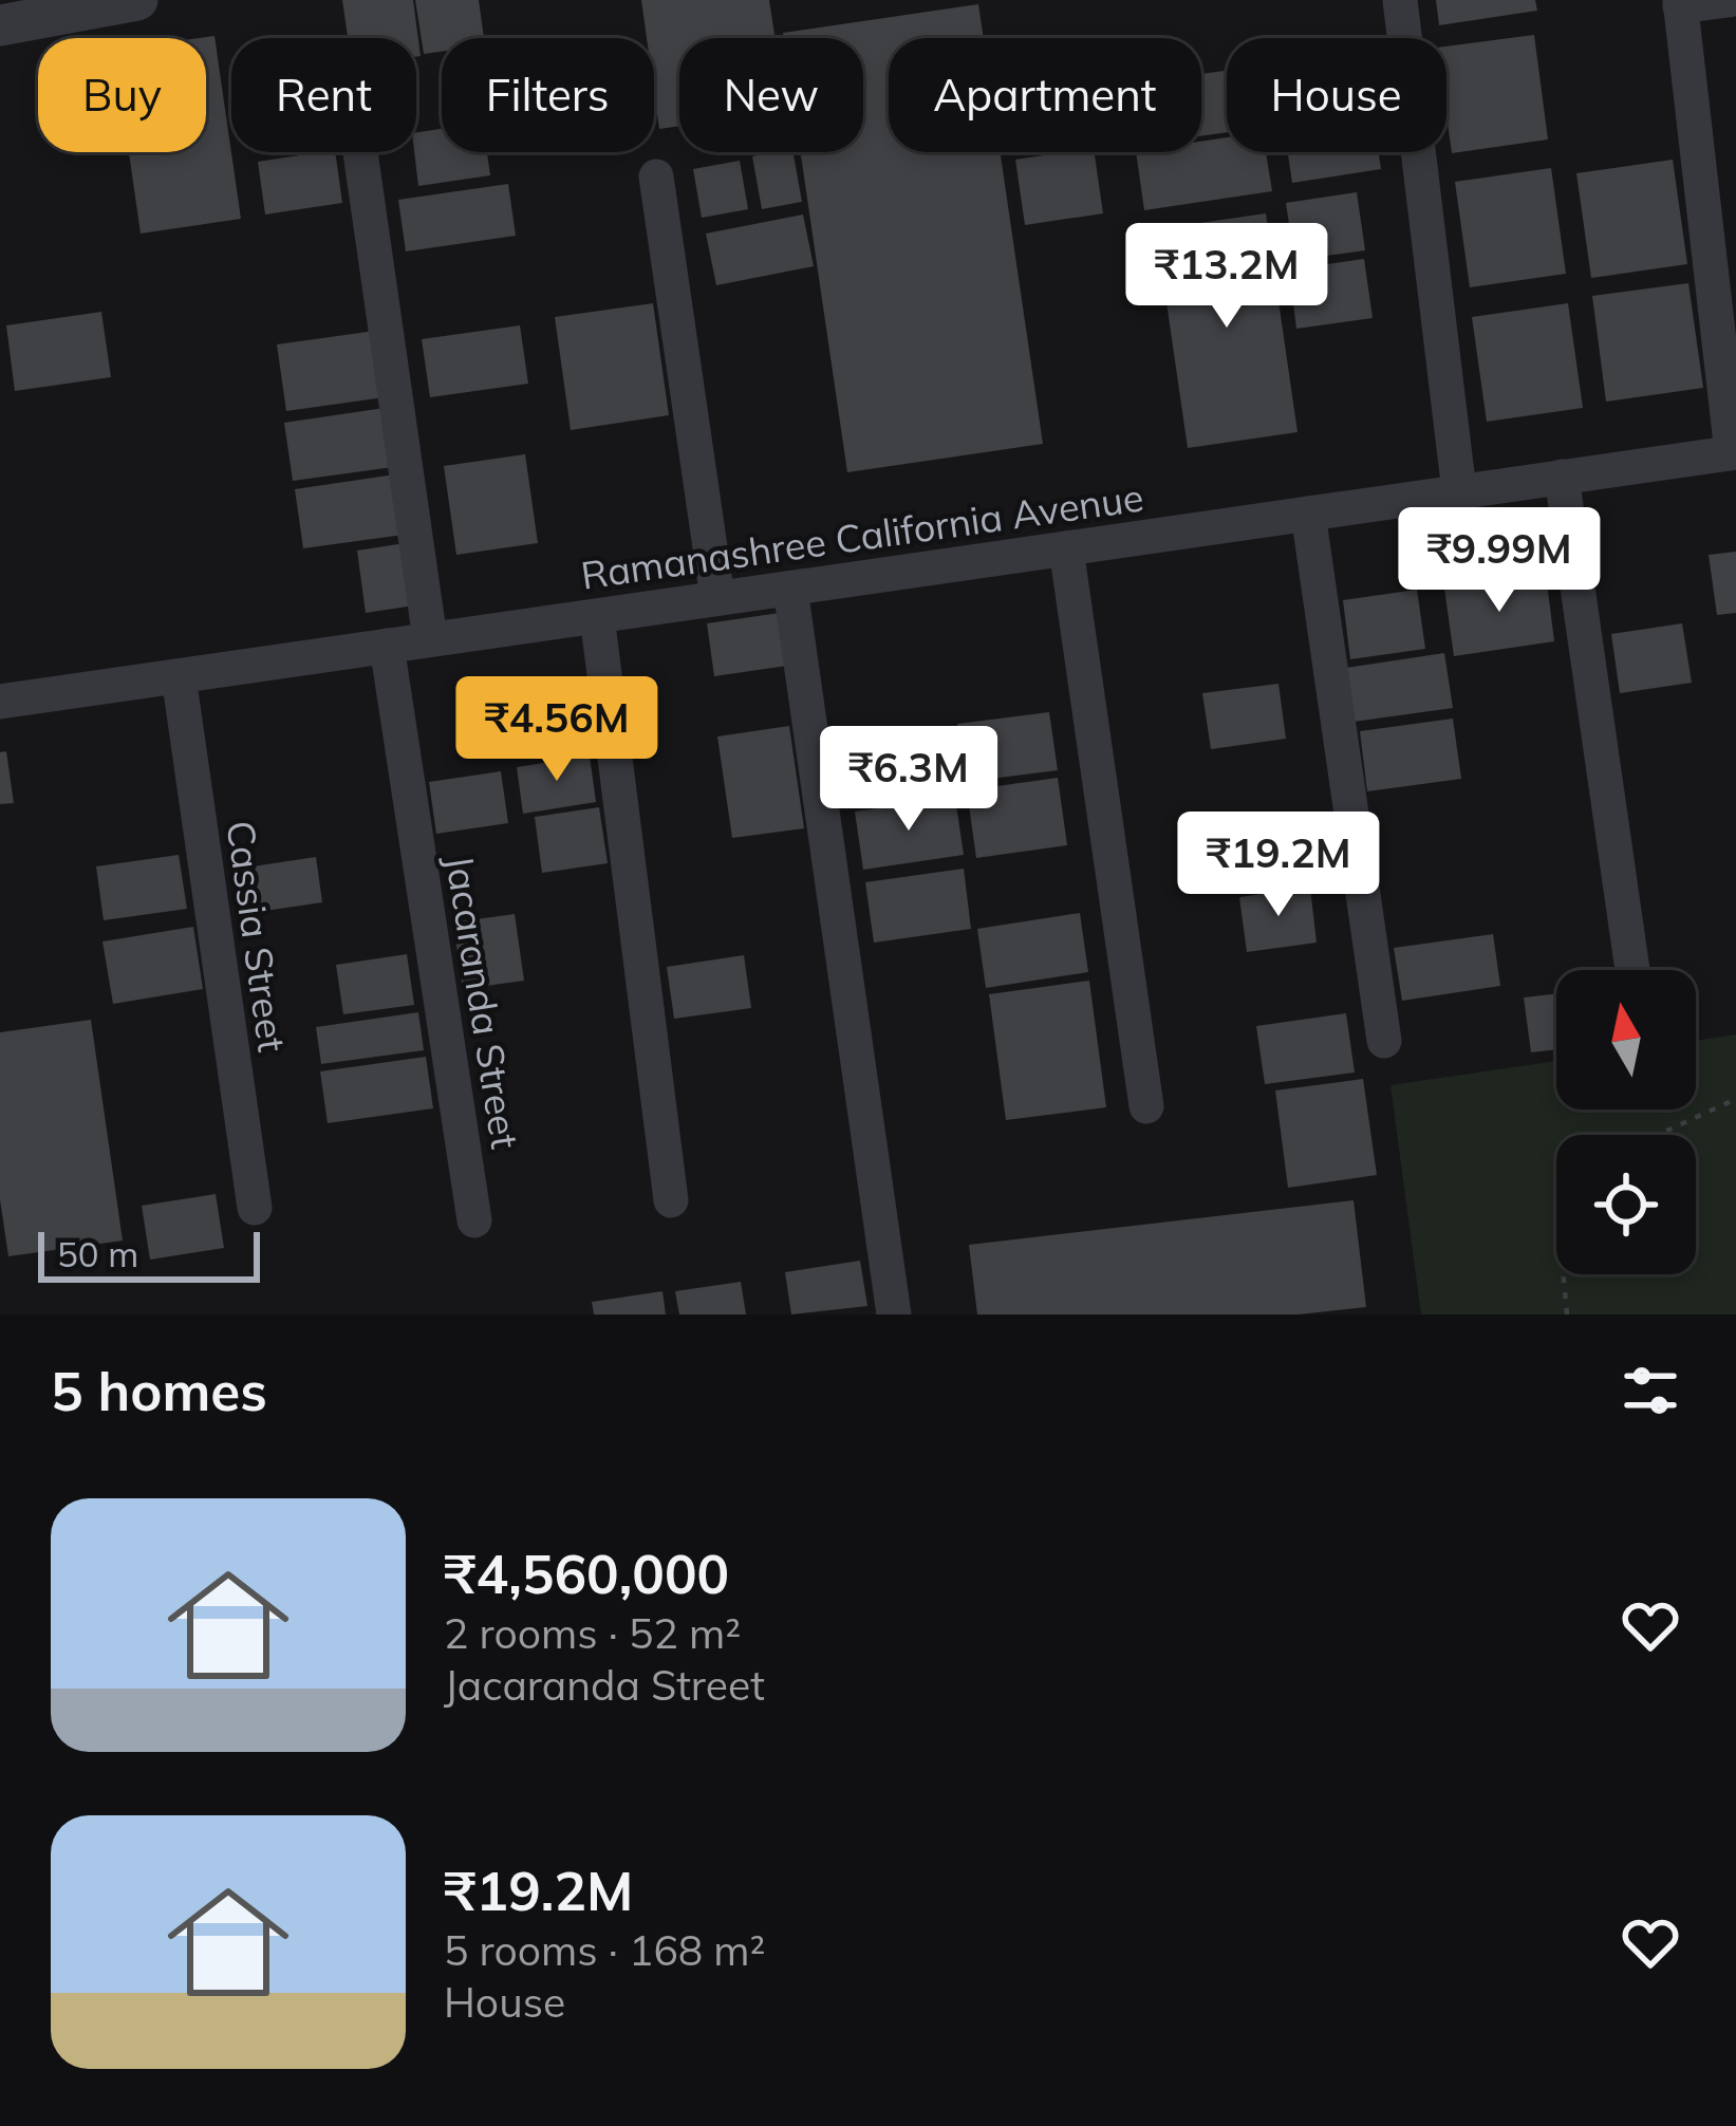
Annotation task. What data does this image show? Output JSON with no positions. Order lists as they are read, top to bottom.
{
  "streets": {
    "street": ["Ramanashree California Avenue", "Cassia Street", "Jacaranda Street"]
  },
  "crossings": [
    ["Ramanashree California Avenue", "Cassia Street"],
    ["Ramanashree California Avenue", "Jacaranda Street"]
  ],
  "scale_bar": "50 m",
  "north": "top",
  "page": {
    "chip": [
      "Buy",
      "Rent",
      "Filters",
      "New",
      "Apartment",
      "House"
    ],
    "price": [
      "₹13.2M",
      "₹9.99M",
      "₹4.56M",
      "₹6.3M",
      "₹19.2M"
    ],
    "scale": "50 m",
    "heading": "5 homes",
    "list": [
      {
        "name": "₹4,560,000",
        "note": "2 rooms · 52 m² · Jacaranda Street"
      },
      {
        "name": "₹19.2M",
        "note": "5 rooms · 168 m² · House"
      }
    ]
  }
}
